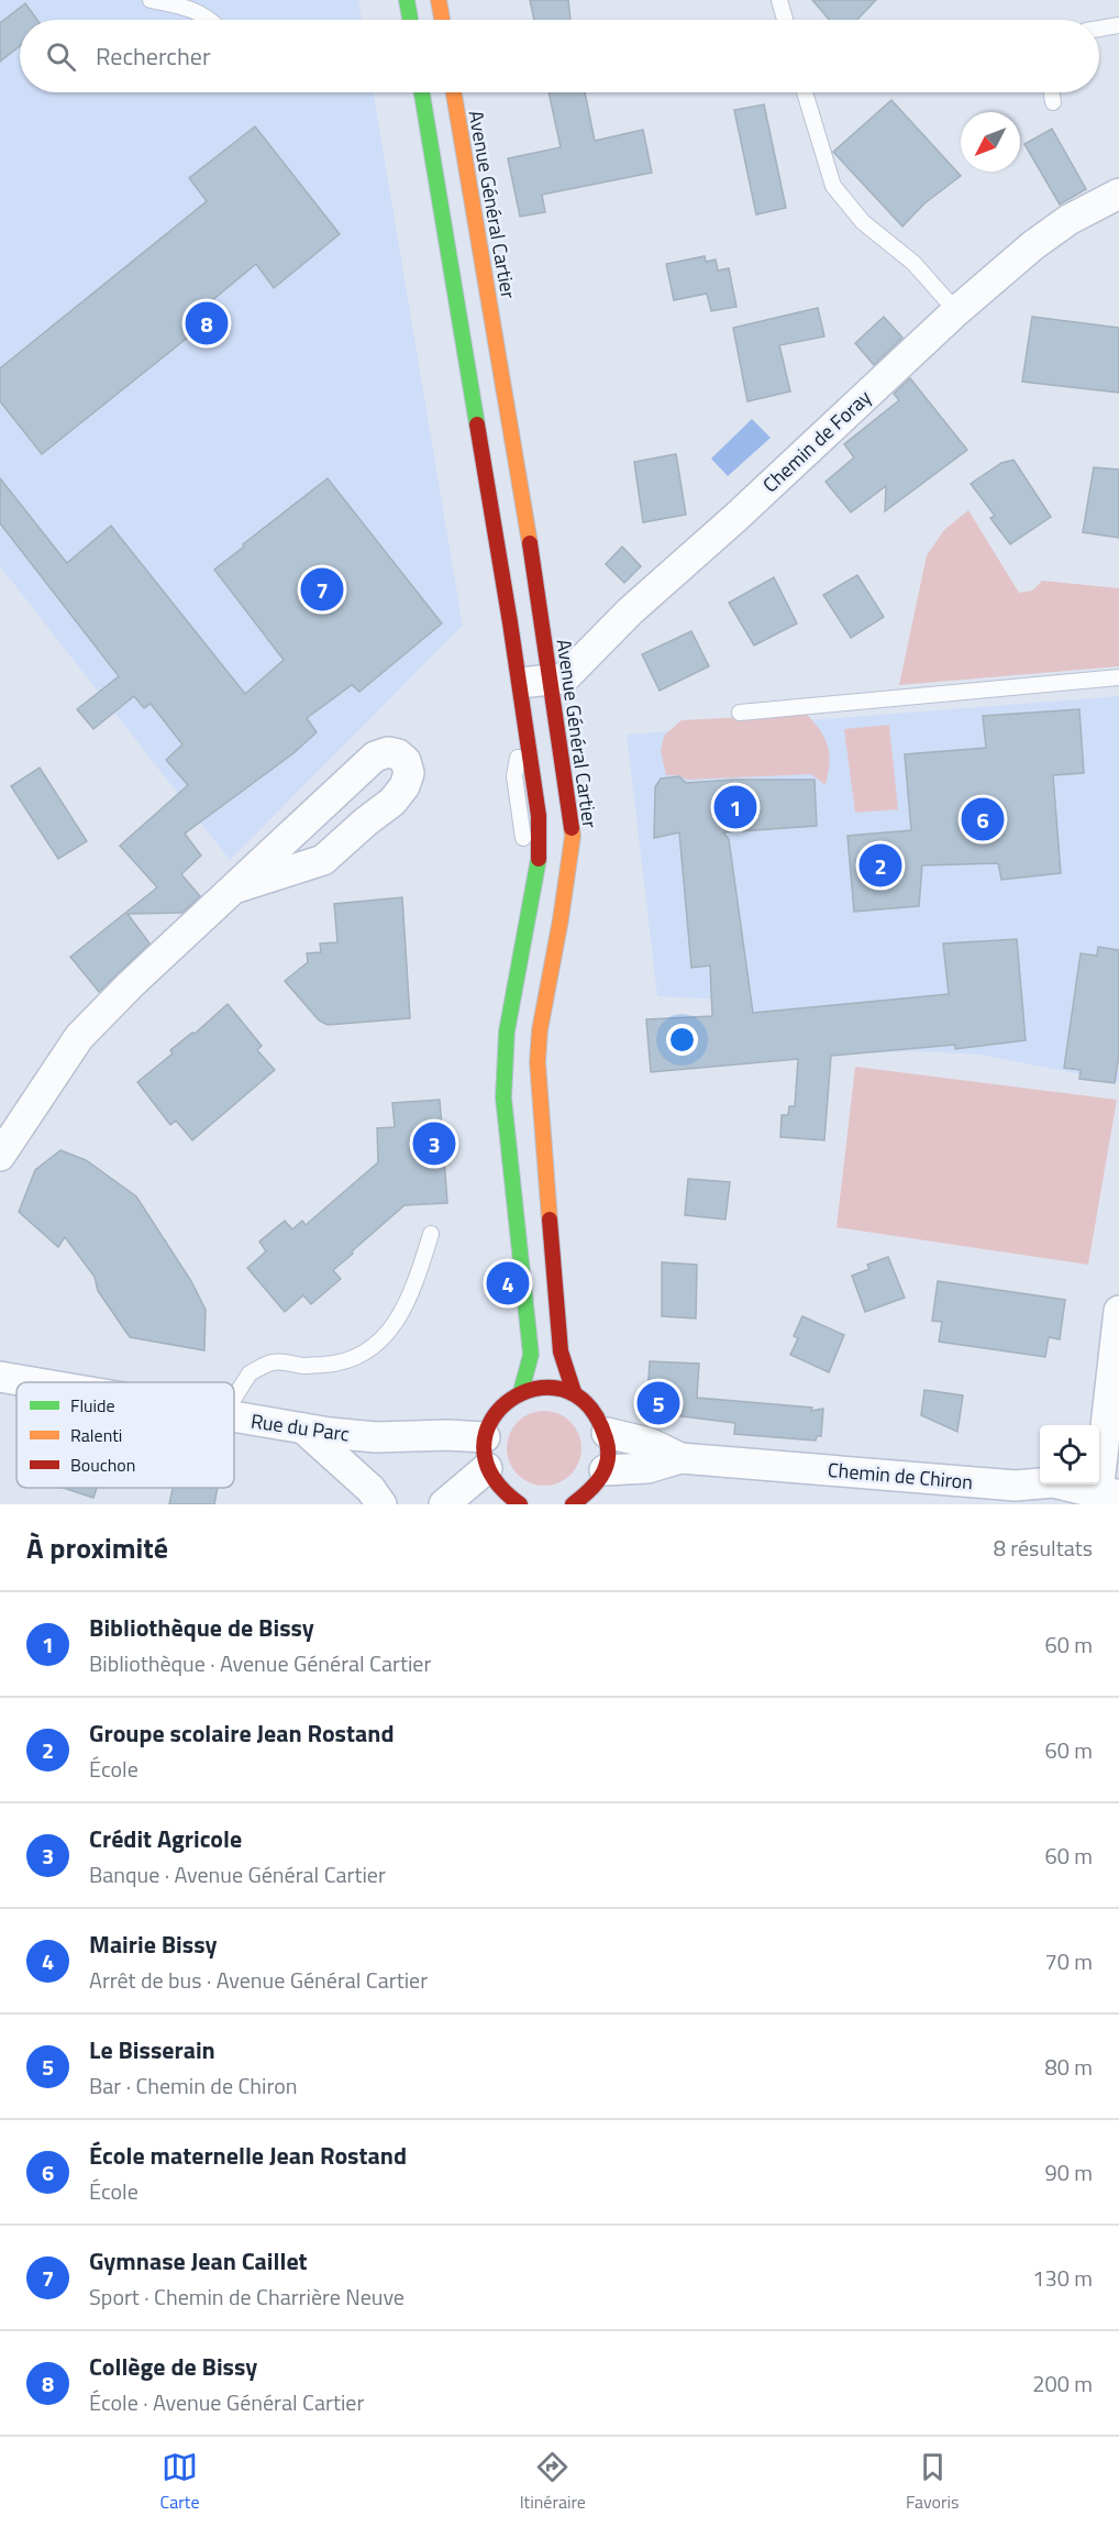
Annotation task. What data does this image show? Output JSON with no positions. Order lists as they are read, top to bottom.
{
  "streets": {
    "main road": ["Avenue Général Cartier"],
    "street": ["Chemin de Foray", "Rue du Parc", "Chemin de Chiron"]
  },
  "crossings": [
    ["Avenue Général Cartier", "Chemin de Foray"]
  ],
  "legend": ["Fluide", "Ralenti", "Bouchon"],
  "north": "bottom left",
  "page": {
    "search": "Rechercher",
    "pins": [
      "8",
      "7",
      "1",
      "6",
      "2",
      "3",
      "4",
      "5"
    ],
    "heading": ["À proximité", "8 résultats"],
    "list": [
      {
        "mark": "1",
        "name": "Bibliothèque de Bissy",
        "note": "Bibliothèque · Avenue Général Cartier",
        "value": "60 m"
      },
      {
        "mark": "2",
        "name": "Groupe scolaire Jean Rostand",
        "note": "École",
        "value": "60 m"
      },
      {
        "mark": "3",
        "name": "Crédit Agricole",
        "note": "Banque · Avenue Général Cartier",
        "value": "60 m"
      },
      {
        "mark": "4",
        "name": "Mairie Bissy",
        "note": "Arrêt de bus · Avenue Général Cartier",
        "value": "70 m"
      },
      {
        "mark": "5",
        "name": "Le Bisserain",
        "note": "Bar · Chemin de Chiron",
        "value": "80 m"
      },
      {
        "mark": "6",
        "name": "École maternelle Jean Rostand",
        "note": "École",
        "value": "90 m"
      },
      {
        "mark": "7",
        "name": "Gymnase Jean Caillet",
        "note": "Sport · Chemin de Charrière Neuve",
        "value": "130 m"
      },
      {
        "mark": "8",
        "name": "Collège de Bissy",
        "note": "École · Avenue Général Cartier",
        "value": "200 m"
      }
    ],
    "nav": ["Carte", "Itinéraire", "Favoris"]
  }
}
